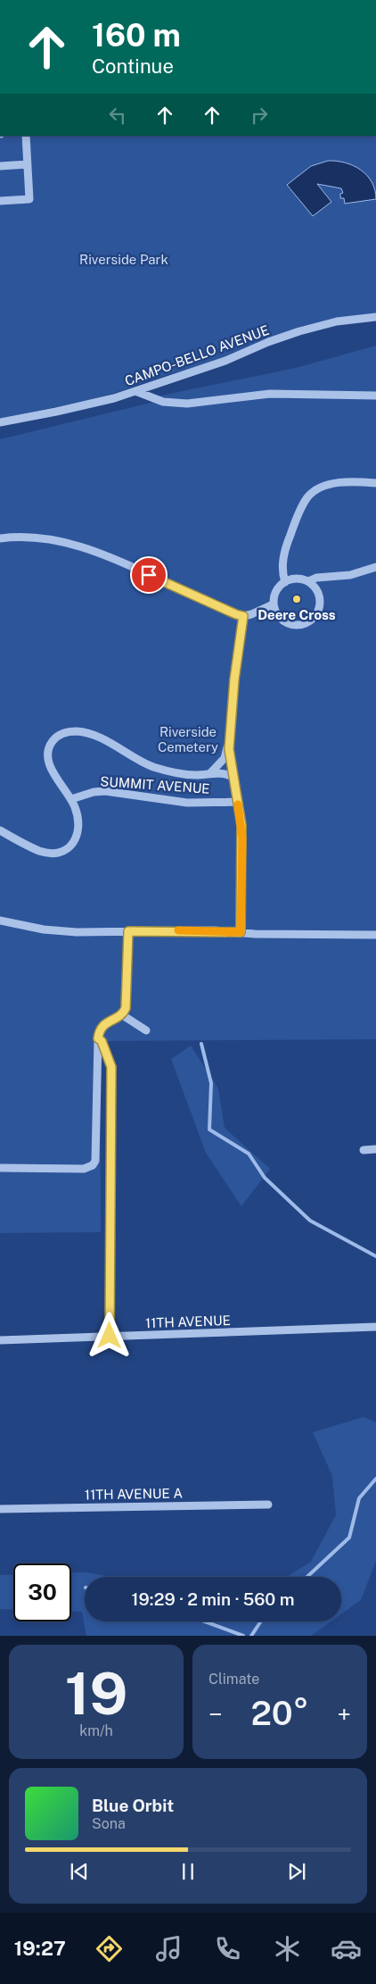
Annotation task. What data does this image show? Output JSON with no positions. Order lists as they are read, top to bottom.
{
  "streets": {
    "street": [
      "CAMPO-BELLO AVENUE",
      "SUMMIT AVENUE",
      "11TH AVENUE",
      "11TH AVENUE A"
    ]
  },
  "parks": ["Riverside Park", "Riverside Cemetery"],
  "places": ["Deere Cross"],
  "page": {
    "turn": ["160 m", "Continue"],
    "limit": "30",
    "trip": "19:29 · 2 min · 560 m",
    "tile": [
      ["19", "km/h"],
      "Climate"
    ],
    "heat": ["−", "20°", "+"],
    "song": ["Blue Orbit", "Sona"],
    "tabs": "19:27"
  }
}
